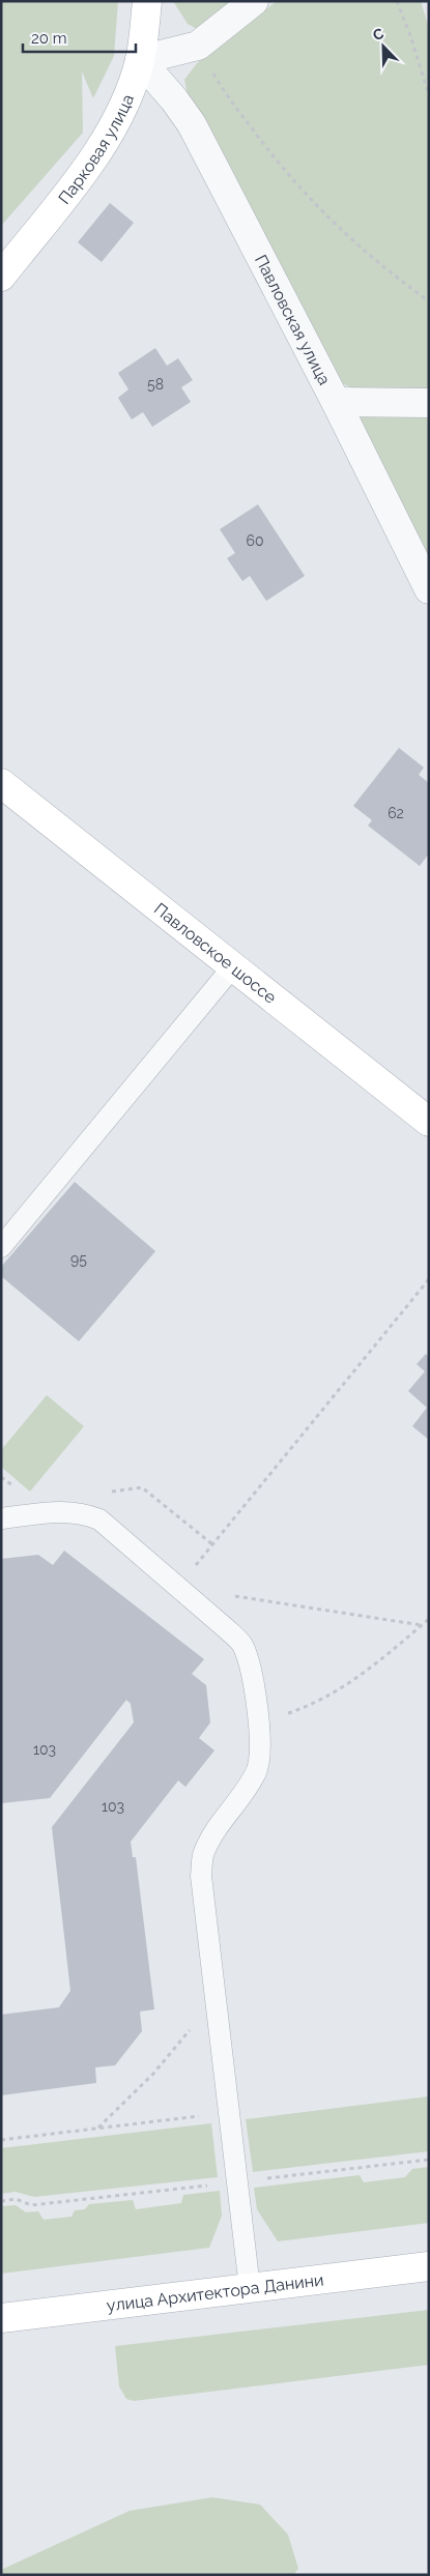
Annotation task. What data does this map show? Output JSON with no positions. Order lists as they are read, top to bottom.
{
  "streets": {
    "main road": ["Парковая улица", "Павловское шоссе", "улица Архитектора Данини"],
    "street": ["Павловская улица"]
  },
  "crossings": [
    ["Парковая улица", "Павловская улица"]
  ],
  "house_numbers": [
    "58",
    "60",
    "62",
    "95",
    "103",
    "103"
  ],
  "scale_bar": "20 m",
  "north": "top left"
}
